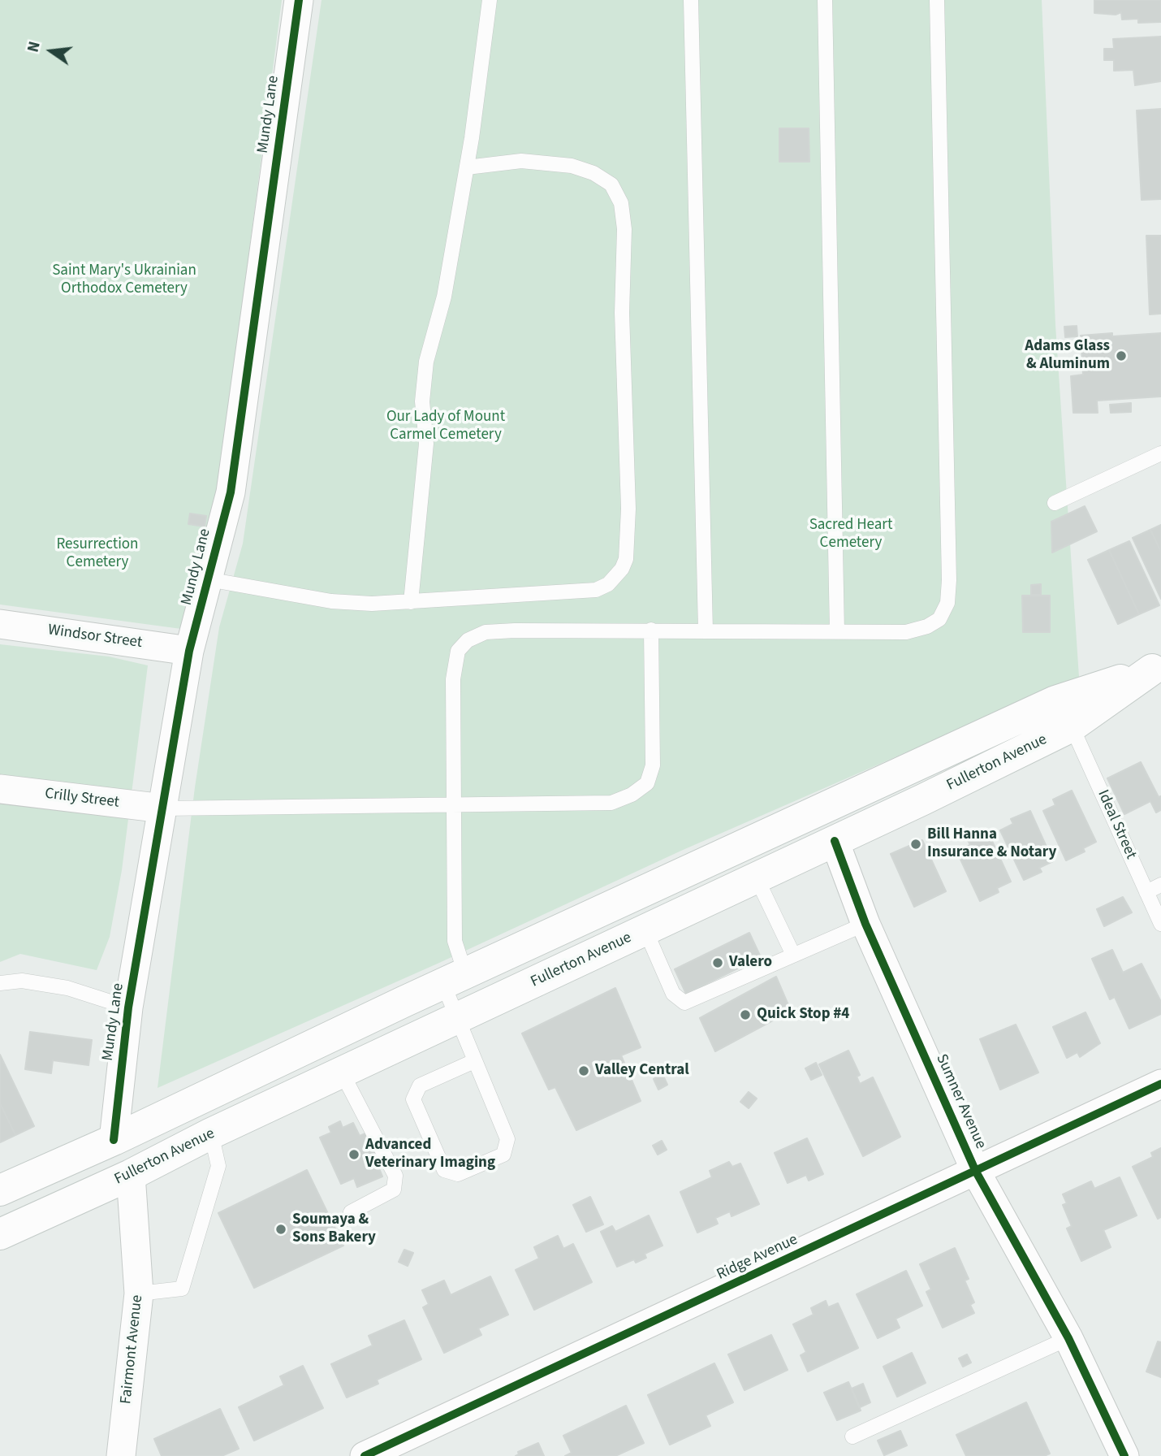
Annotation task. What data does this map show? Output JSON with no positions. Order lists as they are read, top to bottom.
{
  "streets": {
    "main road": ["Fullerton Avenue"],
    "street": [
      "Mundy Lane",
      "Windsor Street",
      "Crilly Street",
      "Sumner Avenue",
      "Ridge Avenue",
      "Fairmont Avenue"
    ],
    "lane": ["Ideal Street"]
  },
  "crossings": [
    ["Mundy Lane", "Windsor Street"],
    ["Mundy Lane", "Fullerton Avenue"],
    ["Mundy Lane", "Crilly Street"],
    ["Fullerton Avenue", "Ideal Street"],
    ["Fullerton Avenue", "Sumner Avenue"],
    ["Fullerton Avenue", "Fairmont Avenue"],
    ["Sumner Avenue", "Ridge Avenue"]
  ],
  "parks": [
    "Saint Mary's Ukrainian Orthodox Cemetery",
    "Our Lady of Mount Carmel Cemetery",
    "Sacred Heart Cemetery",
    "Resurrection Cemetery"
  ],
  "places": [
    "Adams Glass & Aluminum",
    "Bill Hanna Insurance & Notary",
    "Valero",
    "Quick Stop #4",
    "Valley Central",
    "Advanced Veterinary Imaging",
    "Soumaya & Sons Bakery"
  ],
  "north": "left"
}
